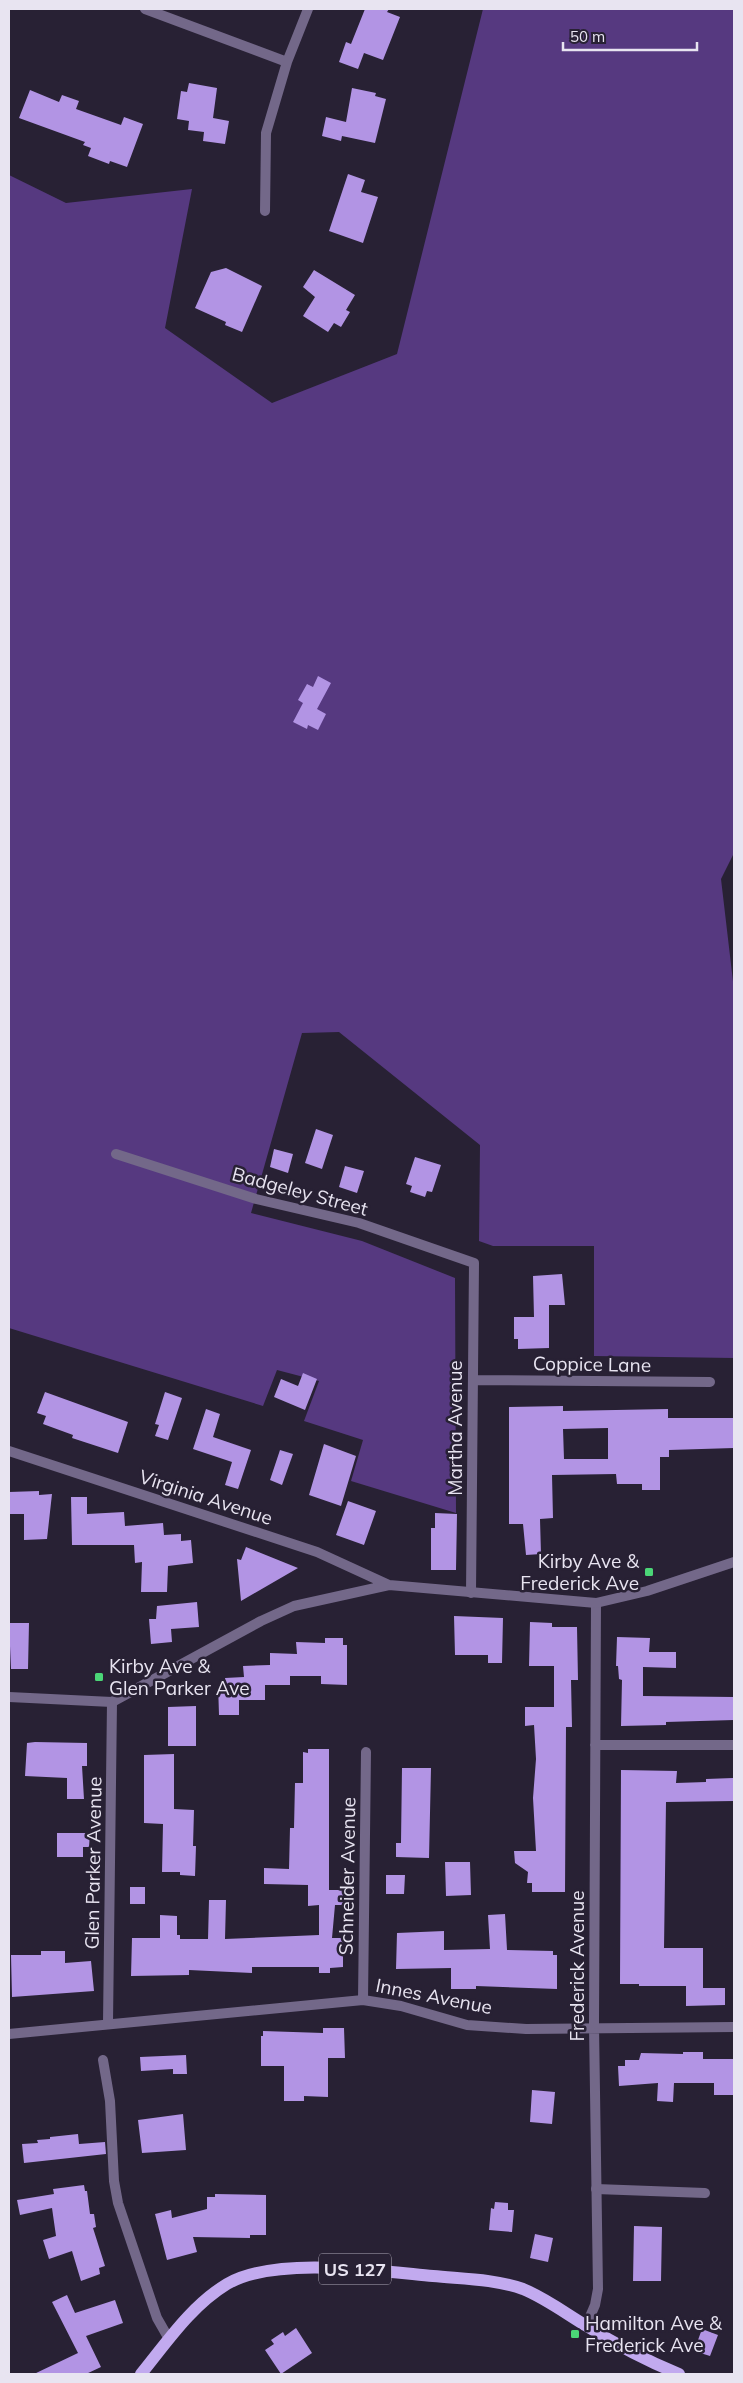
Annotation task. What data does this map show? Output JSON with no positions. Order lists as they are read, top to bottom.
{
  "streets": {
    "main road": ["US 127"],
    "street": [
      "Badgeley Street",
      "Coppice Lane",
      "Martha Avenue",
      "Virginia Avenue",
      "Glen Parker Avenue",
      "Schneider Avenue",
      "Frederick Avenue",
      "Innes Avenue"
    ]
  },
  "crossings": [
    ["Badgeley Street", "Martha Avenue"],
    ["Coppice Lane", "Martha Avenue"],
    ["Glen Parker Avenue", "Innes Avenue"],
    ["Schneider Avenue", "Innes Avenue"],
    ["Frederick Avenue", "Innes Avenue"],
    ["Frederick Avenue", "US 127"]
  ],
  "places": {
    "transit": ["Kirby Ave & Frederick Ave", "Kirby Ave & Glen Parker Ave", "Hamilton Ave & Frederick Ave"]
  },
  "scale_bar": "50 m"
}
